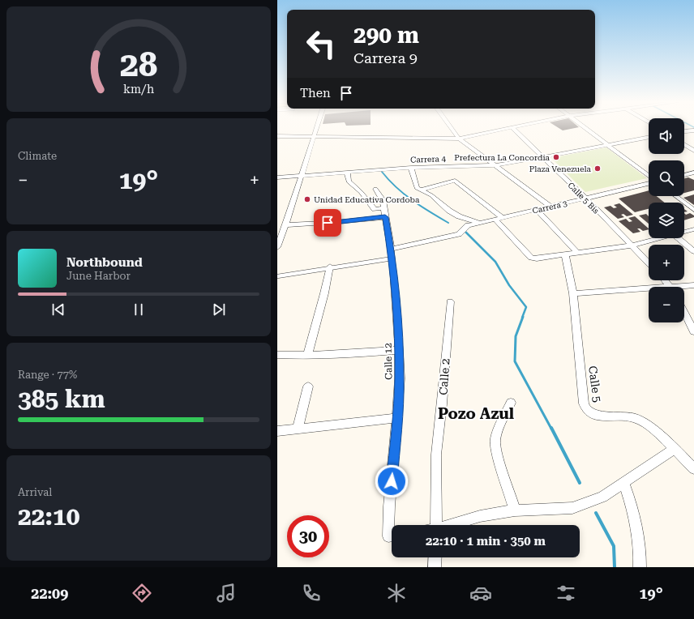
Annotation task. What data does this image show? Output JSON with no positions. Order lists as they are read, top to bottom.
{
  "streets": {
    "street": [
      "Carrera 4",
      "Calle 5 Bis",
      "Carrera 3",
      "Calle 12",
      "Calle 2",
      "Calle 5"
    ]
  },
  "crossings": [
    ["Carrera 4", "Calle 5 Bis"],
    ["Calle 5 Bis", "Carrera 3"],
    ["Carrera 3", "Calle 12"]
  ],
  "districts": ["Pozo Azul"],
  "places": ["Prefectura La Concordia", "Plaza Venezuela", "Unidad Educativa Cordoba"],
  "page": {
    "turn": ["290 m", "Carrera 9"],
    "then": "Then",
    "tile": [
      "Climate",
      ["Range · 77%", "385 km"],
      ["Arrival", "22:10"]
    ],
    "map_buttons": ["+", "−"],
    "heat": ["−", "19°", "+"],
    "song": ["Northbound", "June Harbor"],
    "limit": "30",
    "trip": "22:10 · 1 min · 350 m",
    "tabs": ["22:09", "19°"],
    "gauge": ["28", "km/h"]
  }
}
